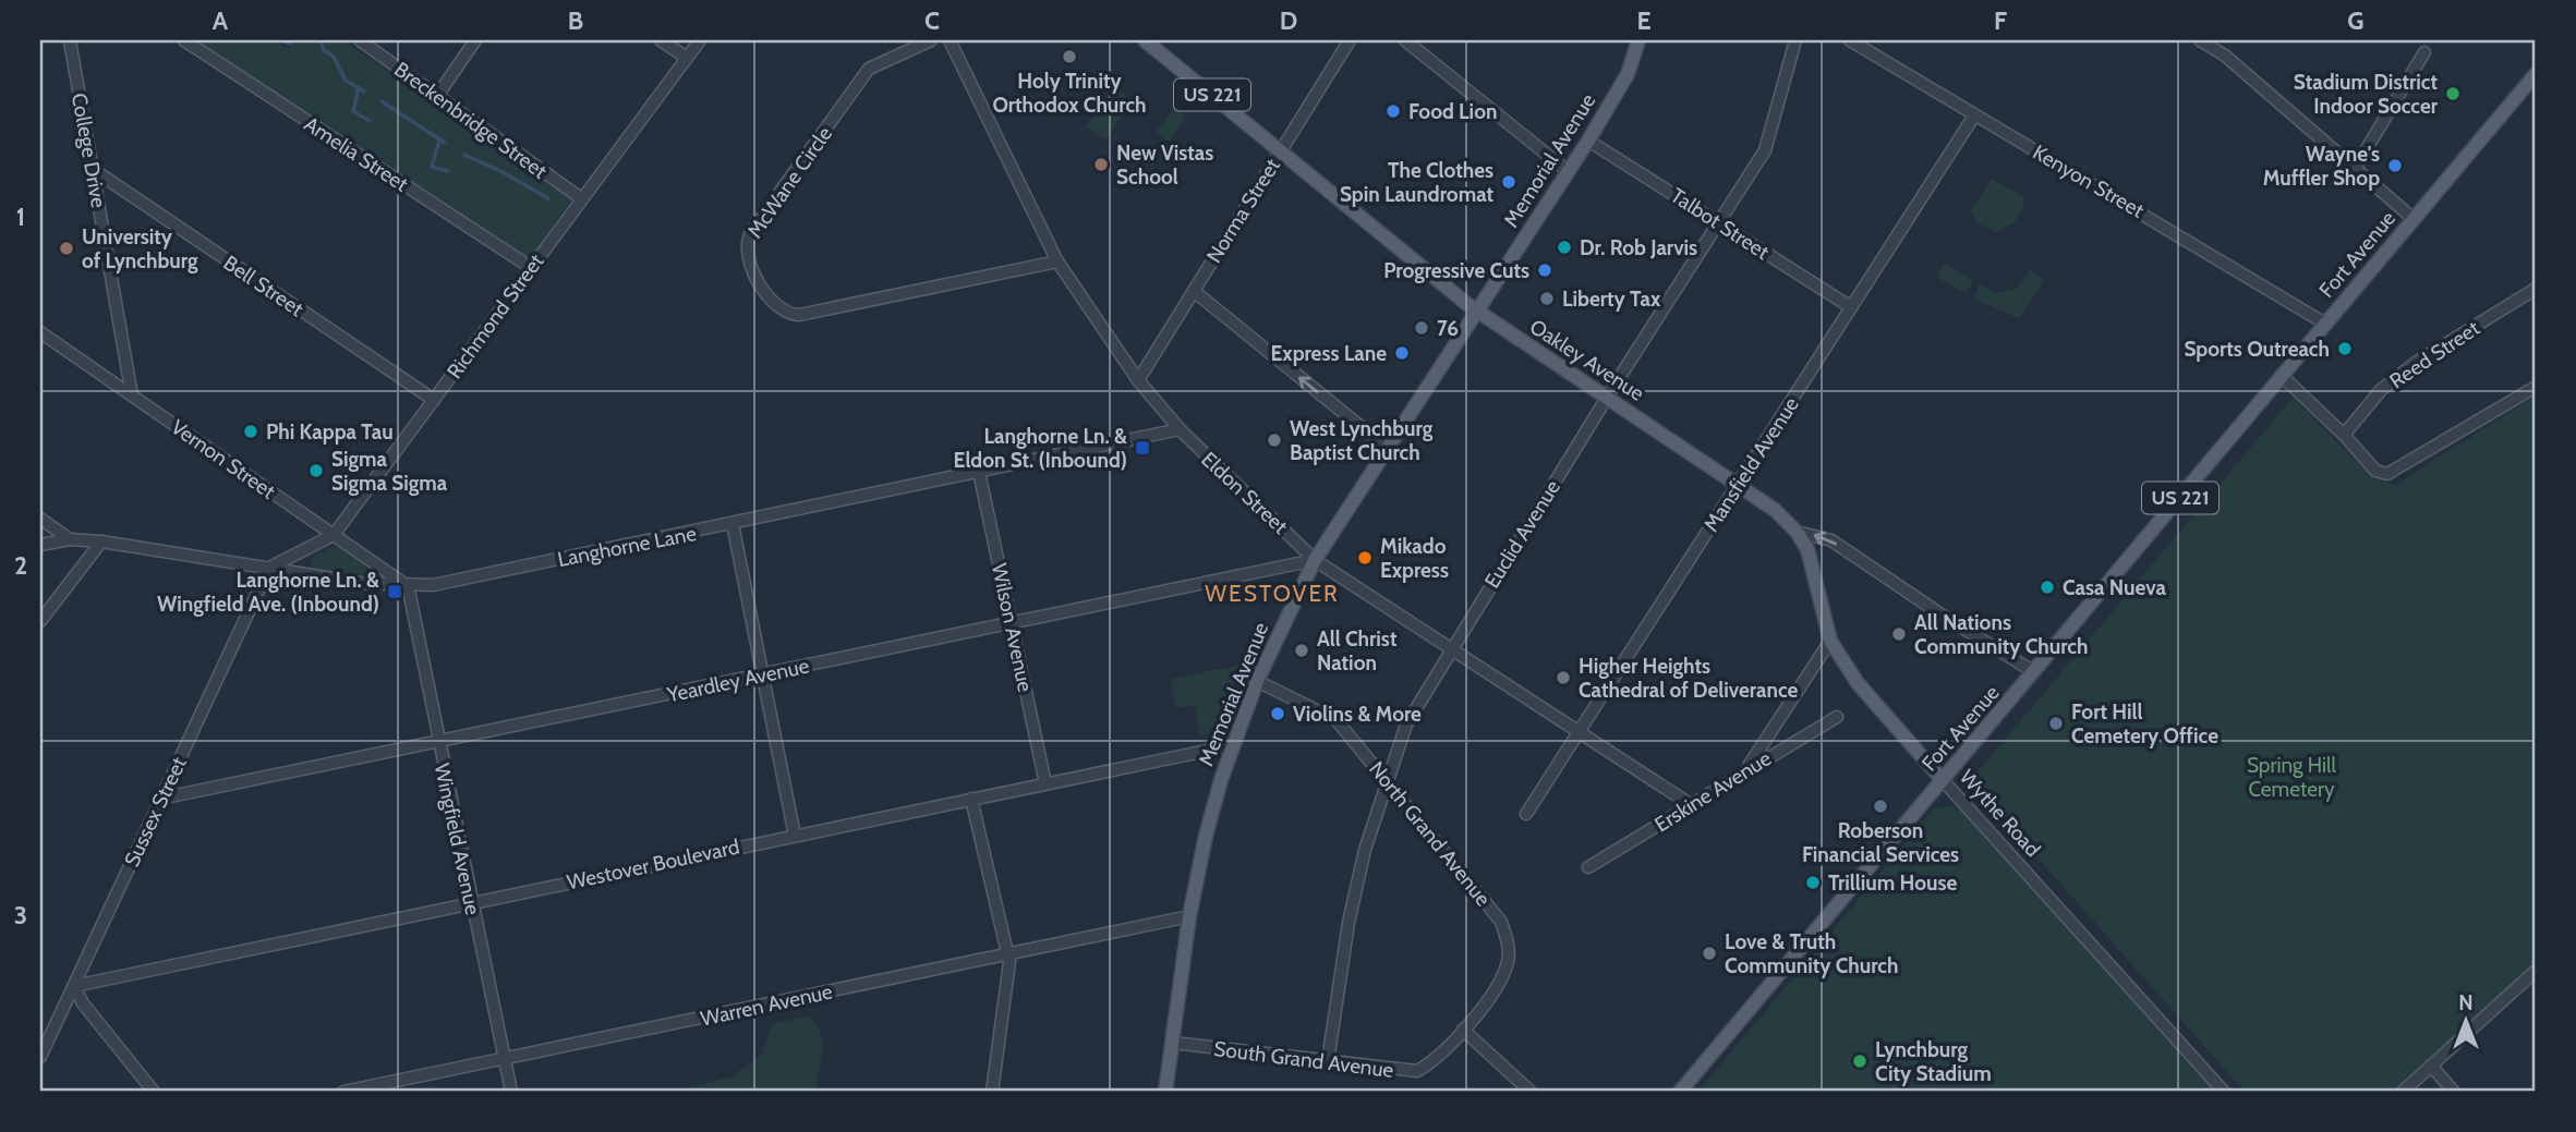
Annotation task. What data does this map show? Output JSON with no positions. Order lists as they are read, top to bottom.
{
  "streets": {
    "main road": [
      "US 221",
      "Memorial Avenue",
      "Fort Avenue",
      "Oakley Avenue",
      "Wythe Road"
    ],
    "street": [
      "Breckenbridge Street",
      "College Drive",
      "Amelia Street",
      "Kenyon Street",
      "McWane Circle",
      "Norma Street",
      "Talbot Street",
      "Bell Street",
      "Richmond Street",
      "Reed Street",
      "Vernon Street",
      "Mansfield Avenue",
      "Eldon Street",
      "Euclid Avenue",
      "Langhorne Lane",
      "Wilson Avenue",
      "Yeardley Avenue",
      "Erskine Avenue",
      "Sussex Street",
      "North Grand Avenue",
      "Wingfield Avenue",
      "Westover Boulevard",
      "Warren Avenue",
      "South Grand Avenue"
    ]
  },
  "crossings": [
    ["Breckenbridge Street", "Richmond Street"],
    ["College Drive", "Bell Street"],
    ["College Drive", "Vernon Street"],
    ["Amelia Street", "Richmond Street"],
    ["Memorial Avenue", "Talbot Street"],
    ["Memorial Avenue", "Oakley Avenue"],
    ["Memorial Avenue", "Eldon Street"],
    ["Memorial Avenue", "Yeardley Avenue"],
    ["Memorial Avenue", "North Grand Avenue"],
    ["Memorial Avenue", "Westover Boulevard"],
    ["Memorial Avenue", "Warren Avenue"],
    ["Memorial Avenue", "South Grand Avenue"],
    ["Kenyon Street", "Fort Avenue"],
    ["Kenyon Street", "Mansfield Avenue"],
    ["McWane Circle", "Eldon Street"],
    ["Norma Street", "Oakley Avenue"],
    ["Norma Street", "Eldon Street"],
    ["Talbot Street", "Mansfield Avenue"],
    ["Talbot Street", "Euclid Avenue"],
    ["Fort Avenue", "Oakley Avenue"],
    ["Fort Avenue", "Wythe Road"],
    ["Bell Street", "Richmond Street"],
    ["Richmond Street", "Vernon Street"],
    ["Richmond Street", "Langhorne Lane"],
    ["Richmond Street", "Sussex Street"],
    ["Oakley Avenue", "Mansfield Avenue"],
    ["Oakley Avenue", "Euclid Avenue"],
    ["Oakley Avenue", "Wythe Road"],
    ["Vernon Street", "Langhorne Lane"],
    ["Vernon Street", "Wingfield Avenue"],
    ["Mansfield Avenue", "Eldon Street"],
    ["Eldon Street", "Euclid Avenue"],
    ["Eldon Street", "Langhorne Lane"],
    ["Eldon Street", "Yeardley Avenue"],
    ["Eldon Street", "Erskine Avenue"],
    ["Euclid Avenue", "North Grand Avenue"],
    ["Euclid Avenue", "South Grand Avenue"],
    ["Langhorne Lane", "Wilson Avenue"],
    ["Langhorne Lane", "Sussex Street"],
    ["Langhorne Lane", "Wingfield Avenue"],
    ["Wilson Avenue", "Yeardley Avenue"],
    ["Wilson Avenue", "Westover Boulevard"],
    ["Yeardley Avenue", "Sussex Street"],
    ["Yeardley Avenue", "Wingfield Avenue"],
    ["Sussex Street", "Westover Boulevard"],
    ["North Grand Avenue", "South Grand Avenue"],
    ["Wingfield Avenue", "Westover Boulevard"],
    ["Wingfield Avenue", "Warren Avenue"]
  ],
  "districts": ["WESTOVER"],
  "parks": ["Spring Hill Cemetery"],
  "places": {
    "other": [
      "Holy Trinity Orthodox Church",
      "Stadium District Indoor Soccer",
      "Food Lion",
      "New Vistas School",
      "Wayne's Muffler Shop",
      "The Clothes Spin Laundromat",
      "Dr. Rob Jarvis",
      "University of Lynchburg",
      "Progressive Cuts",
      "Liberty Tax",
      "76",
      "Sports Outreach",
      "Express Lane",
      "Phi Kappa Tau",
      "West Lynchburg Baptist Church",
      "Sigma Sigma Sigma",
      "Mikado Express",
      "Casa Nueva",
      "All Nations Community Church",
      "All Christ Nation",
      "Higher Heights Cathedral of Deliverance",
      "Violins & More",
      "Fort Hill Cemetery Office",
      "Roberson Financial Services",
      "Trillium House",
      "Love & Truth Community Church",
      "Lynchburg City Stadium"
    ],
    "transit": ["Langhorne Ln. & Eldon St. (Inbound)", "Langhorne Ln. & Wingfield Ave. (Inbound)"]
  },
  "north": "top",
  "grid": {
    "columns": [
      "A",
      "B",
      "C",
      "D",
      "E",
      "F",
      "G"
    ],
    "rows": ["1", "2", "3"]
  }
}
